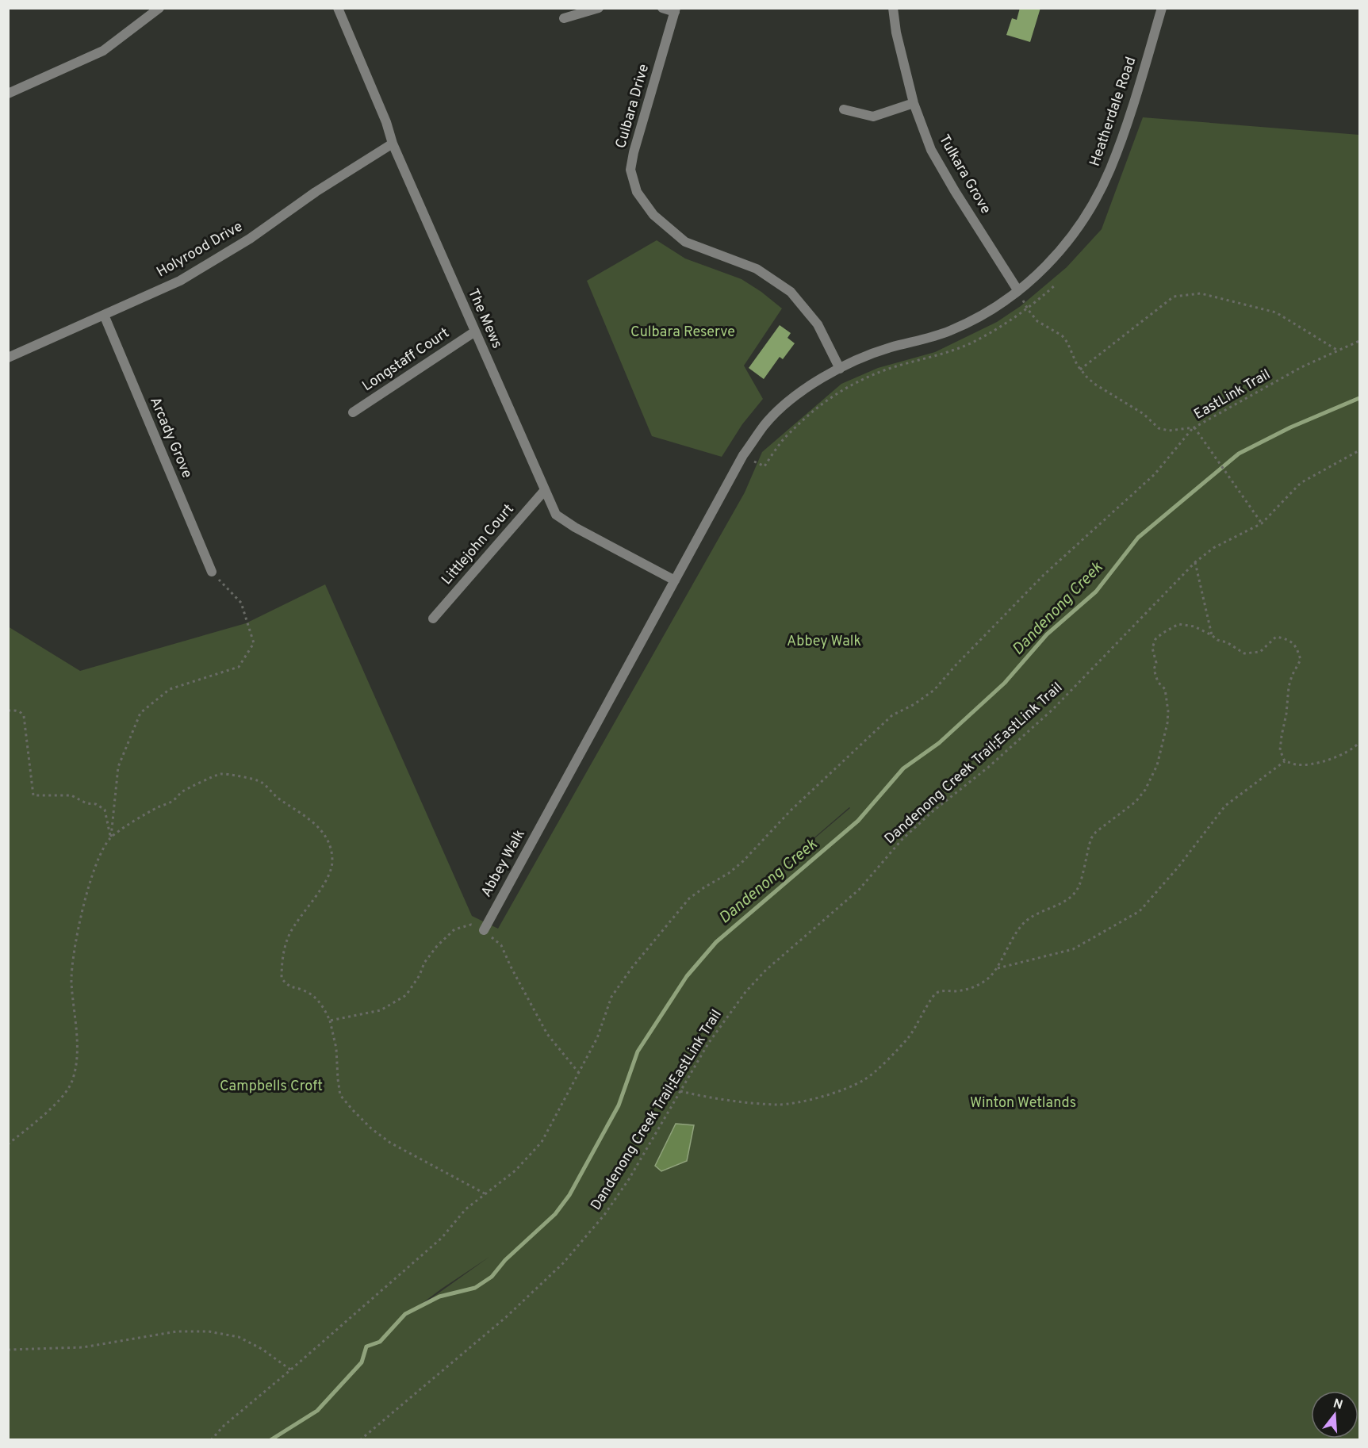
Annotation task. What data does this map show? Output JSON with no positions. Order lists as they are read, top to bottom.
{
  "streets": {
    "street": [
      "Culbara Drive",
      "Heatherdale Road",
      "Tulkara Grove",
      "Holyrood Drive",
      "The Mews",
      "Longstaff Court",
      "Arcady Grove",
      "Littlejohn Court",
      "Abbey Walk"
    ],
    "path": ["EastLink Trail", "Dandenong Creek Trail;EastLink Trail"]
  },
  "crossings": [
    ["Culbara Drive", "Abbey Walk"],
    ["Heatherdale Road", "Abbey Walk"],
    ["Tulkara Grove", "Abbey Walk"],
    ["Holyrood Drive", "The Mews"],
    ["Holyrood Drive", "Arcady Grove"],
    ["The Mews", "Longstaff Court"],
    ["The Mews", "Littlejohn Court"],
    ["The Mews", "Abbey Walk"],
    ["EastLink Trail", "Dandenong Creek Trail;EastLink Trail"]
  ],
  "water": ["Dandenong Creek"],
  "parks": [
    "Culbara Reserve",
    "Abbey Walk",
    "Campbells Croft",
    "Winton Wetlands"
  ],
  "north": "top"
}
